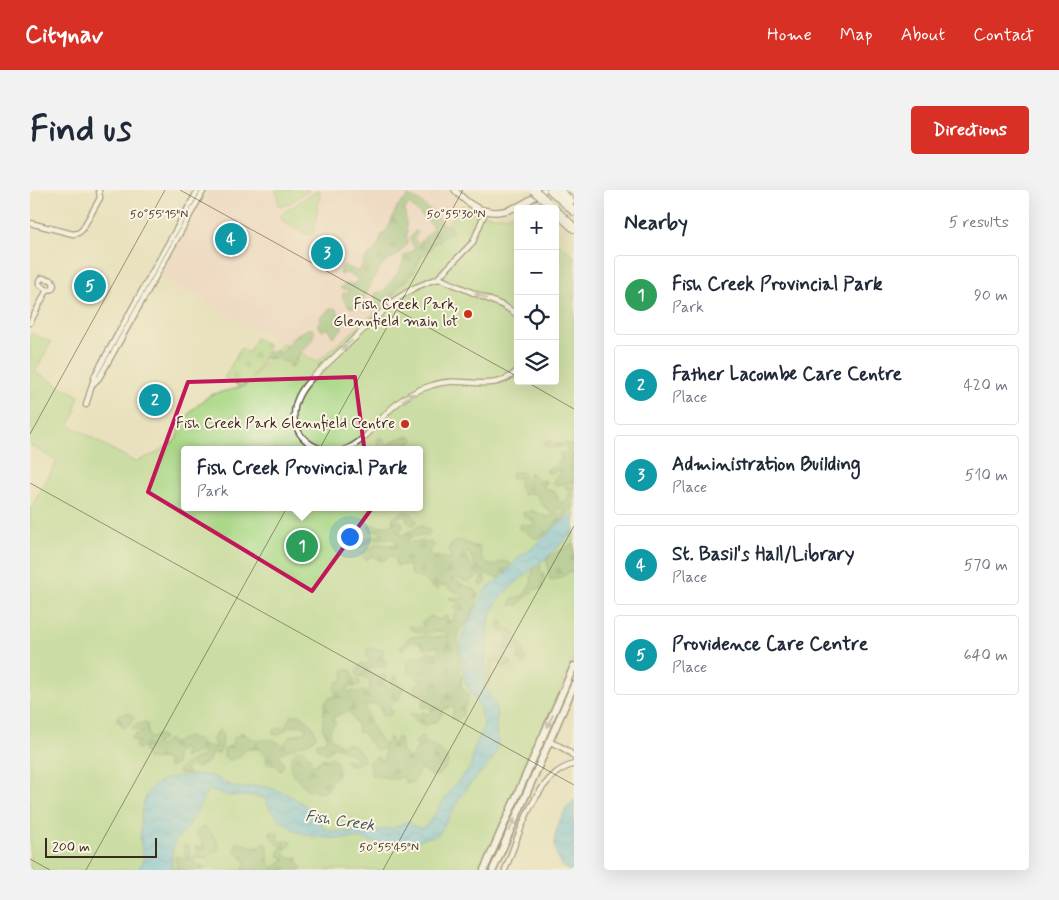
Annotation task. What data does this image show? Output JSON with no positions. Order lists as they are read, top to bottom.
{
  "water": ["Fish Creek"],
  "places": ["Fish Creek Park, Glennfield main lot", "Fish Creek Park Glennfield Centre"],
  "scale_bar": "200 m",
  "page": {
    "header": "Citynav",
    "nav": [
      "Home",
      "Map",
      "About",
      "Contact"
    ],
    "buttons": "Directions",
    "title": "Find us",
    "heading": ["Nearby", "5 results"],
    "map_buttons": ["+", "−"],
    "pins": [
      "4",
      "3",
      "5",
      "2",
      "1"
    ],
    "list": [
      {
        "mark": "1",
        "name": "Fish Creek Provincial Park",
        "note": "Park",
        "value": "90 m"
      },
      {
        "mark": "2",
        "name": "Father Lacombe Care Centre",
        "note": "Place",
        "value": "420 m"
      },
      {
        "mark": "3",
        "name": "Administration Building",
        "note": "Place",
        "value": "510 m"
      },
      {
        "mark": "4",
        "name": "St. Basil's Hall/Library",
        "note": "Place",
        "value": "570 m"
      },
      {
        "mark": "5",
        "name": "Providence Care Centre",
        "note": "Place",
        "value": "640 m"
      }
    ],
    "popup": ["Fish Creek Provincial Park", "Park"],
    "scale": "200 m"
  },
  "coordinates": ["50°55'15\"N", "50°55'30\"N", "50°55'45\"N"]
}
